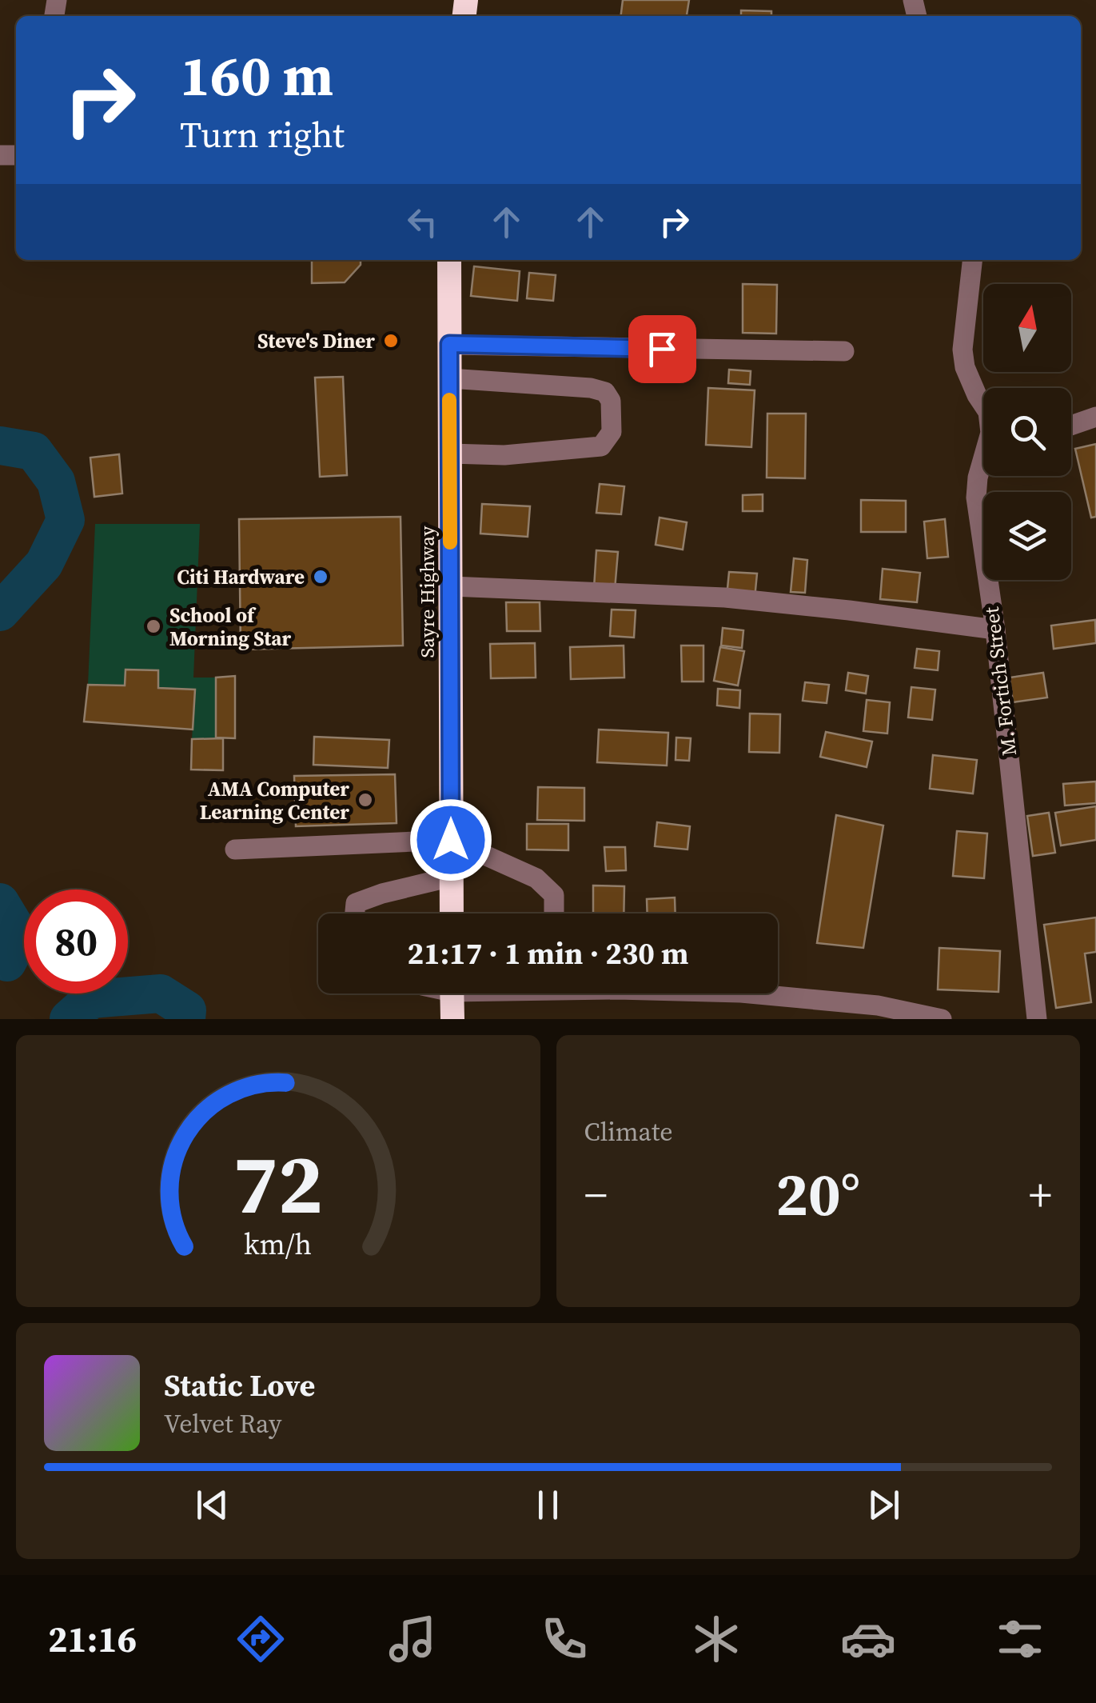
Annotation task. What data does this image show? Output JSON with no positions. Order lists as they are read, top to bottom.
{
  "streets": {
    "highway": ["Sayre Highway"],
    "street": ["M. Fortich Street"]
  },
  "places": [
    "Steve's Diner",
    "Citi Hardware",
    "School of Morning Star",
    "AMA Computer Learning Center"
  ],
  "north": "top",
  "page": {
    "turn": ["160 m", "Turn right"],
    "limit": "80",
    "trip": "21:17 · 1 min · 230 m",
    "tile": "Climate",
    "heat": ["−", "20°", "+"],
    "song": ["Static Love", "Velvet Ray"],
    "tabs": "21:16",
    "gauge": ["72", "km/h"]
  }
}
